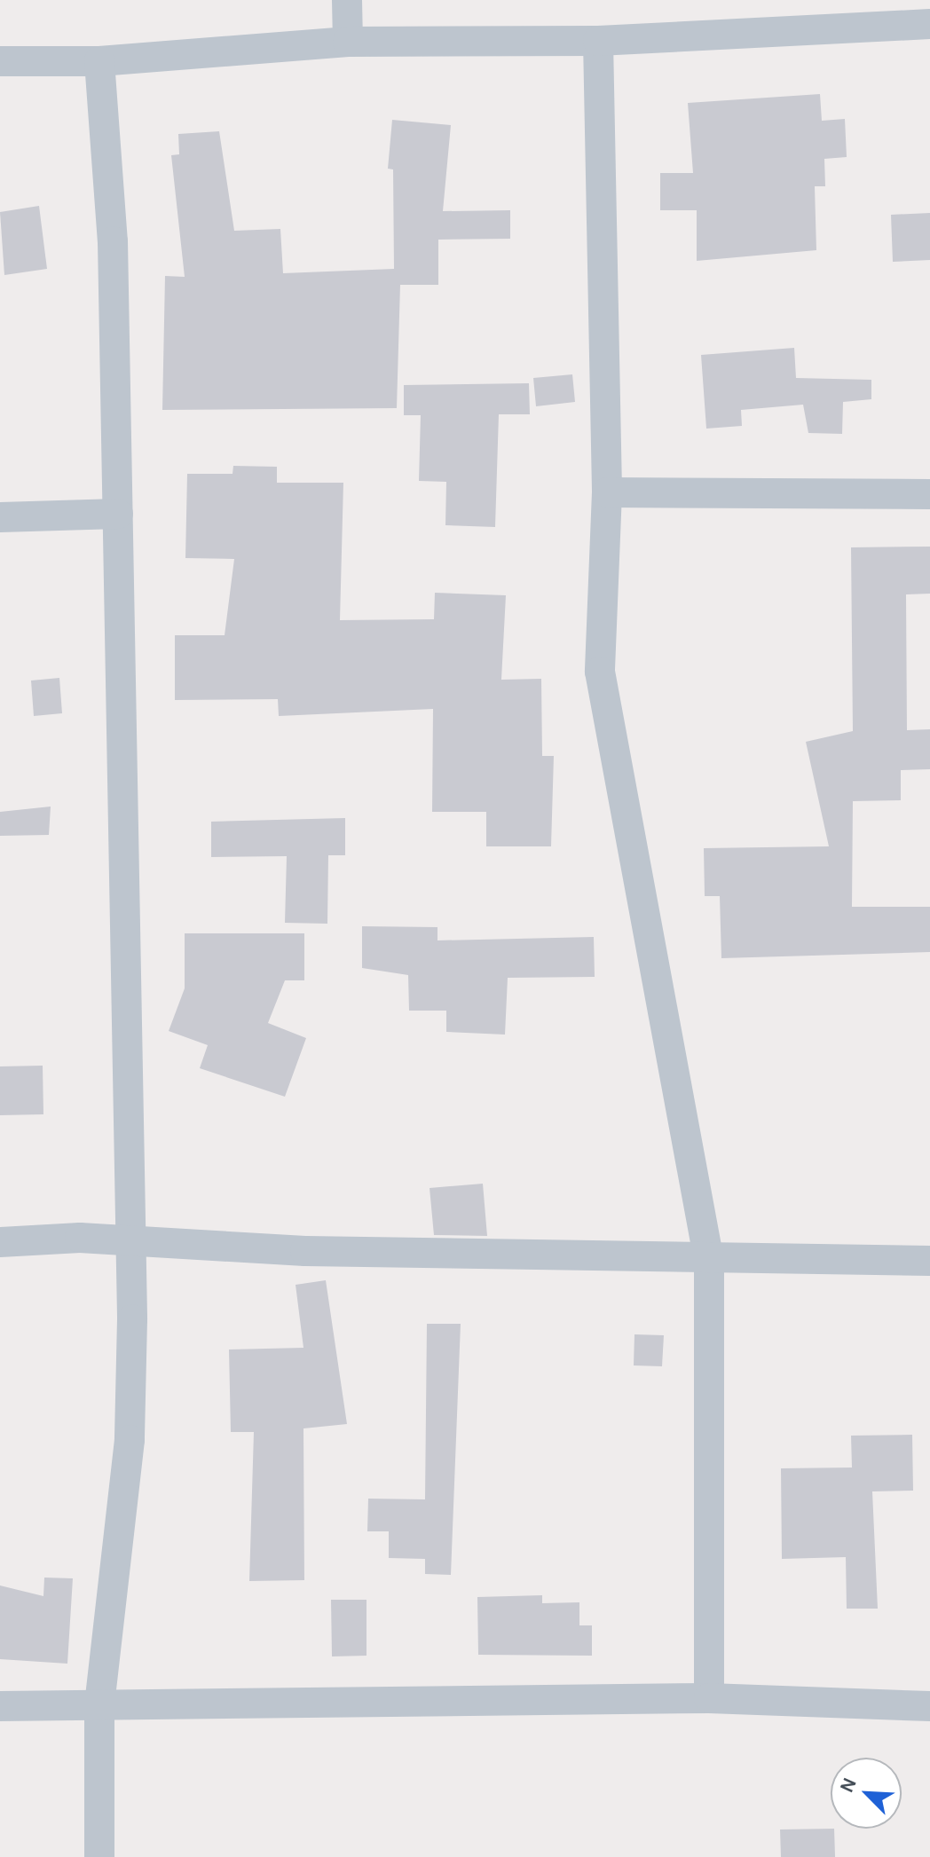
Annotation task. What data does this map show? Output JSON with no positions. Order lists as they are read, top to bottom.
{
  "north": "top left"
}
